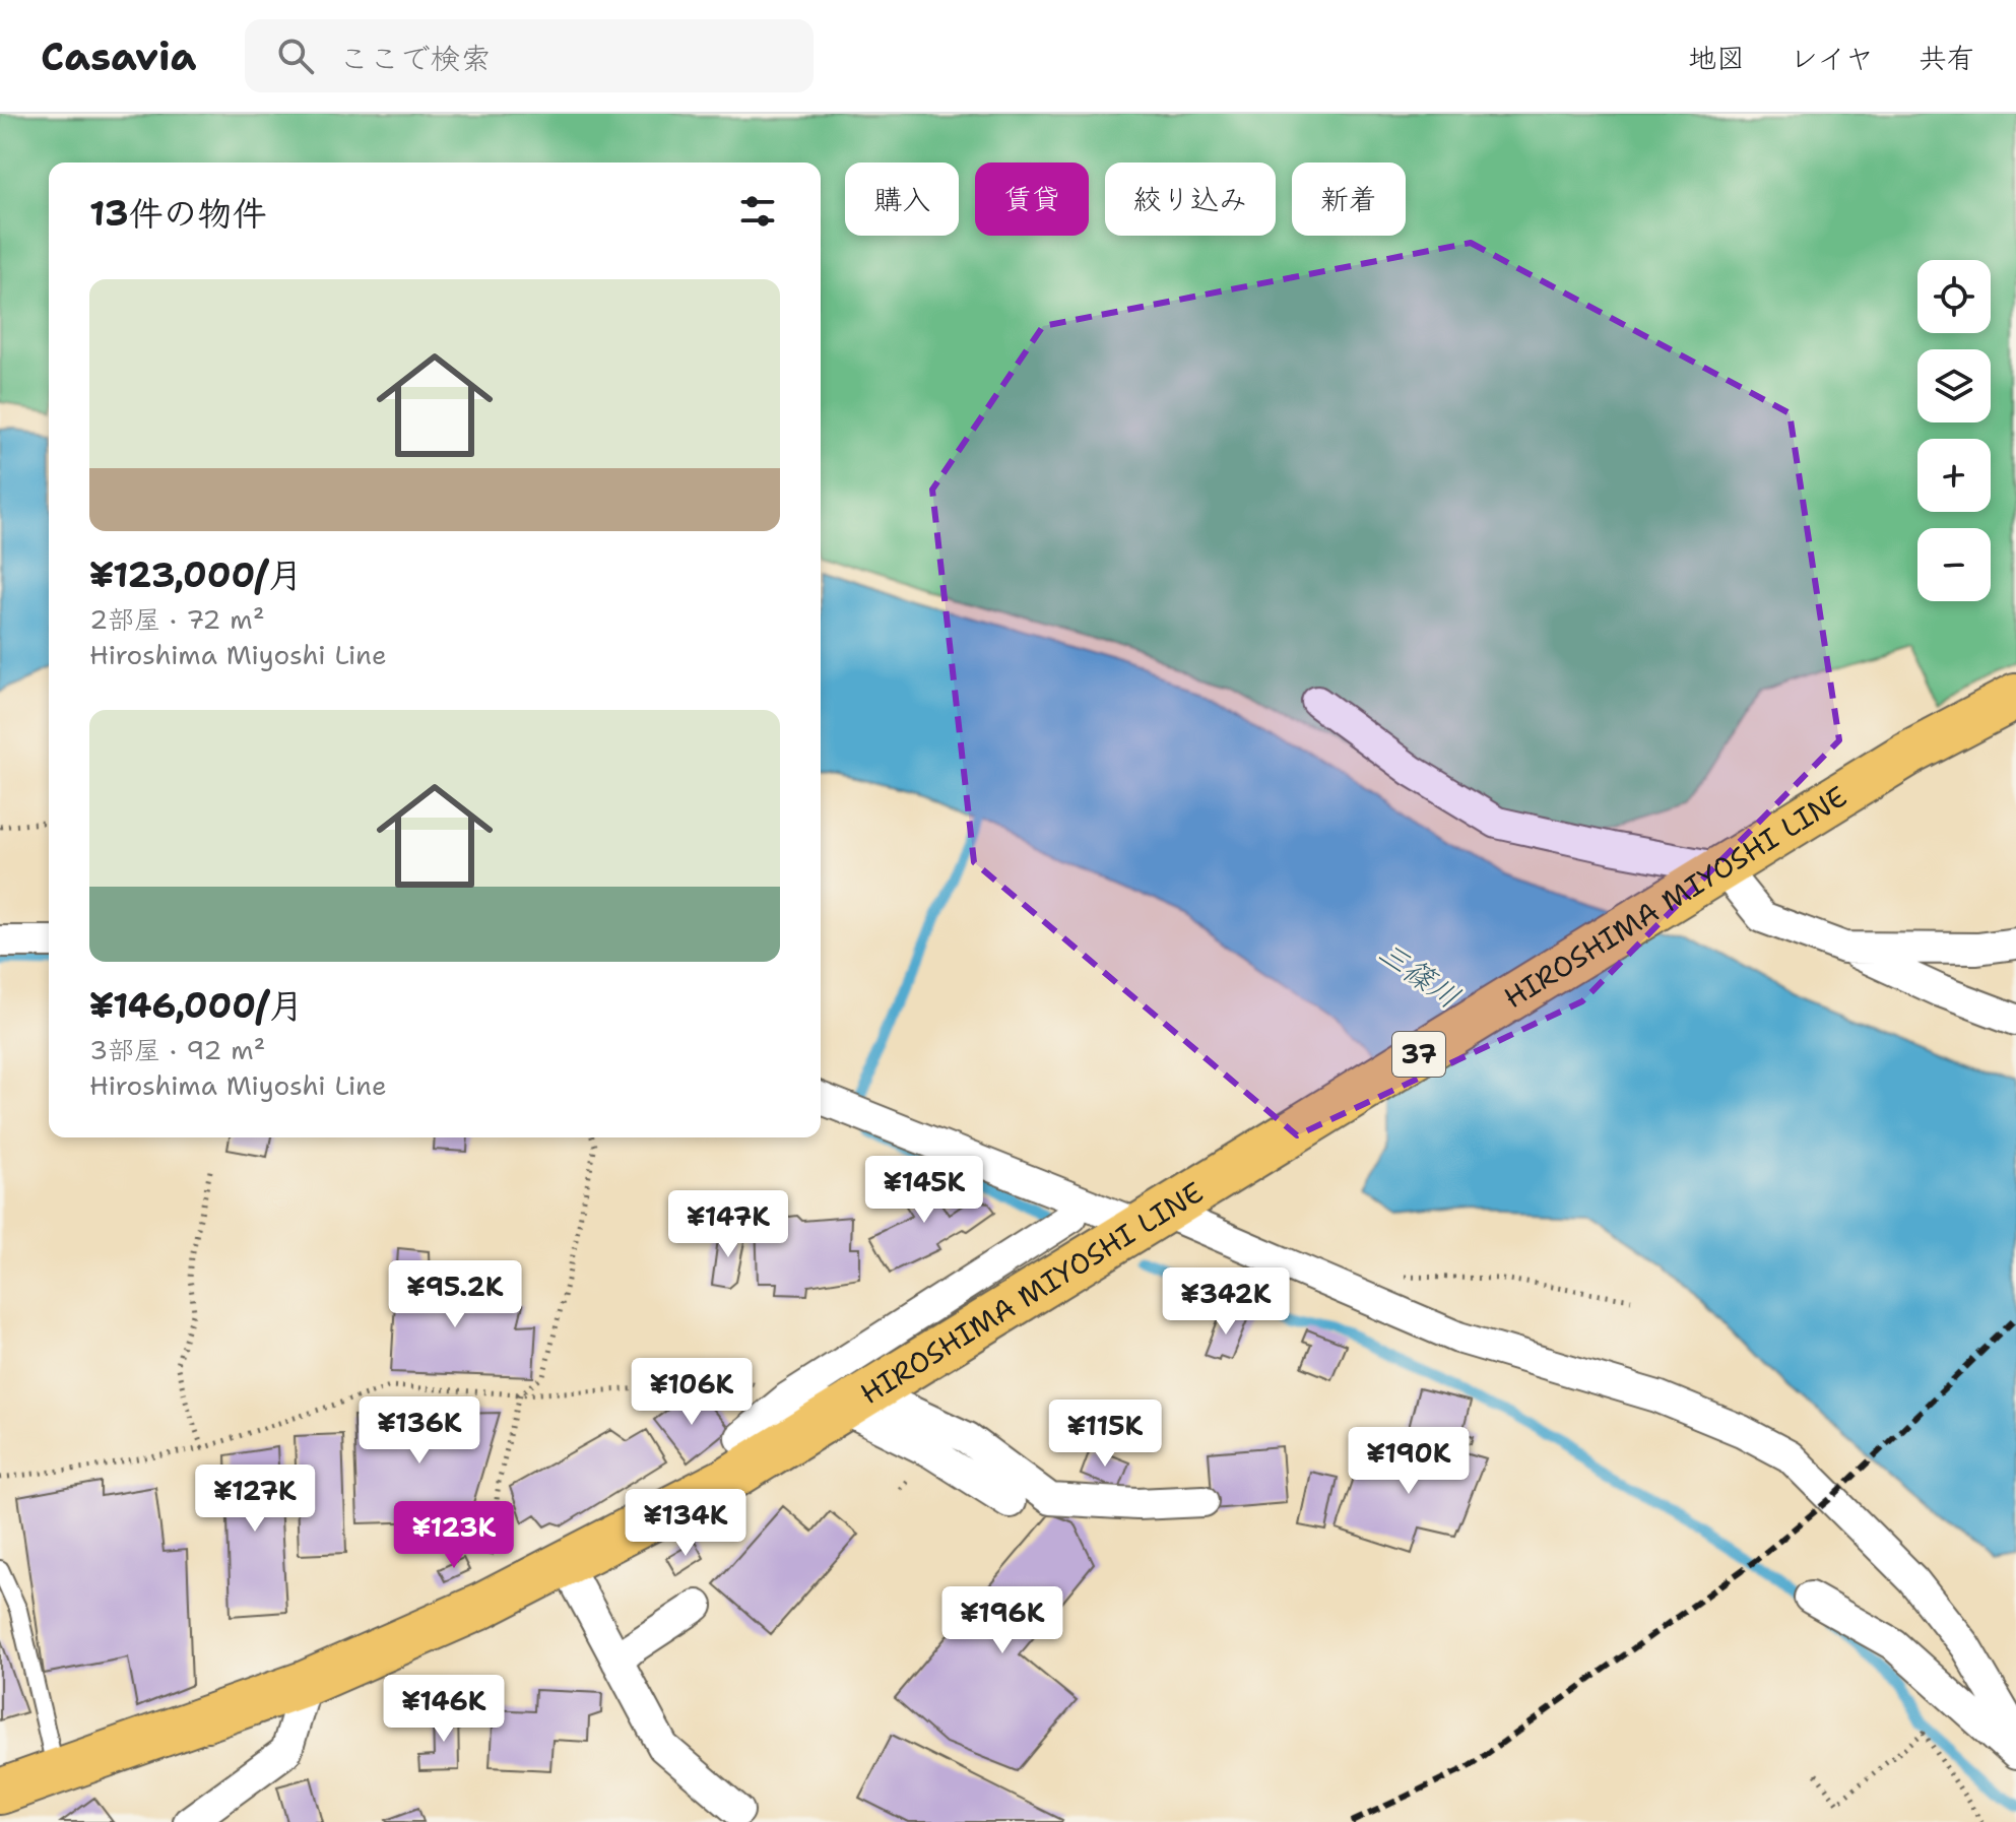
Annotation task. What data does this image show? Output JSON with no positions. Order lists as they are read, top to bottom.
{
  "streets": {
    "main road": ["HIROSHIMA MIYOSHI LINE", "37"]
  },
  "water": ["三篠川"],
  "page": {
    "header": "Casavia",
    "search": "ここで検索",
    "nav": ["地図", "レイヤ", "共有"],
    "chip": [
      "購入",
      "賃貸",
      "絞り込み",
      "新着"
    ],
    "heading": "13件の物件",
    "map_buttons": ["+", "−"],
    "list": [
      {
        "name": "¥123,000/月",
        "note": "2部屋 · 72 m² · Hiroshima Miyoshi Line"
      },
      {
        "name": "¥146,000/月",
        "note": "3部屋 · 92 m² · Hiroshima Miyoshi Line"
      }
    ],
    "price": [
      "¥145K",
      "¥147K",
      "¥95.2K",
      "¥342K",
      "¥106K",
      "¥136K",
      "¥115K",
      "¥190K",
      "¥127K",
      "¥134K",
      "¥123K",
      "¥196K",
      "¥146K"
    ]
  }
}
